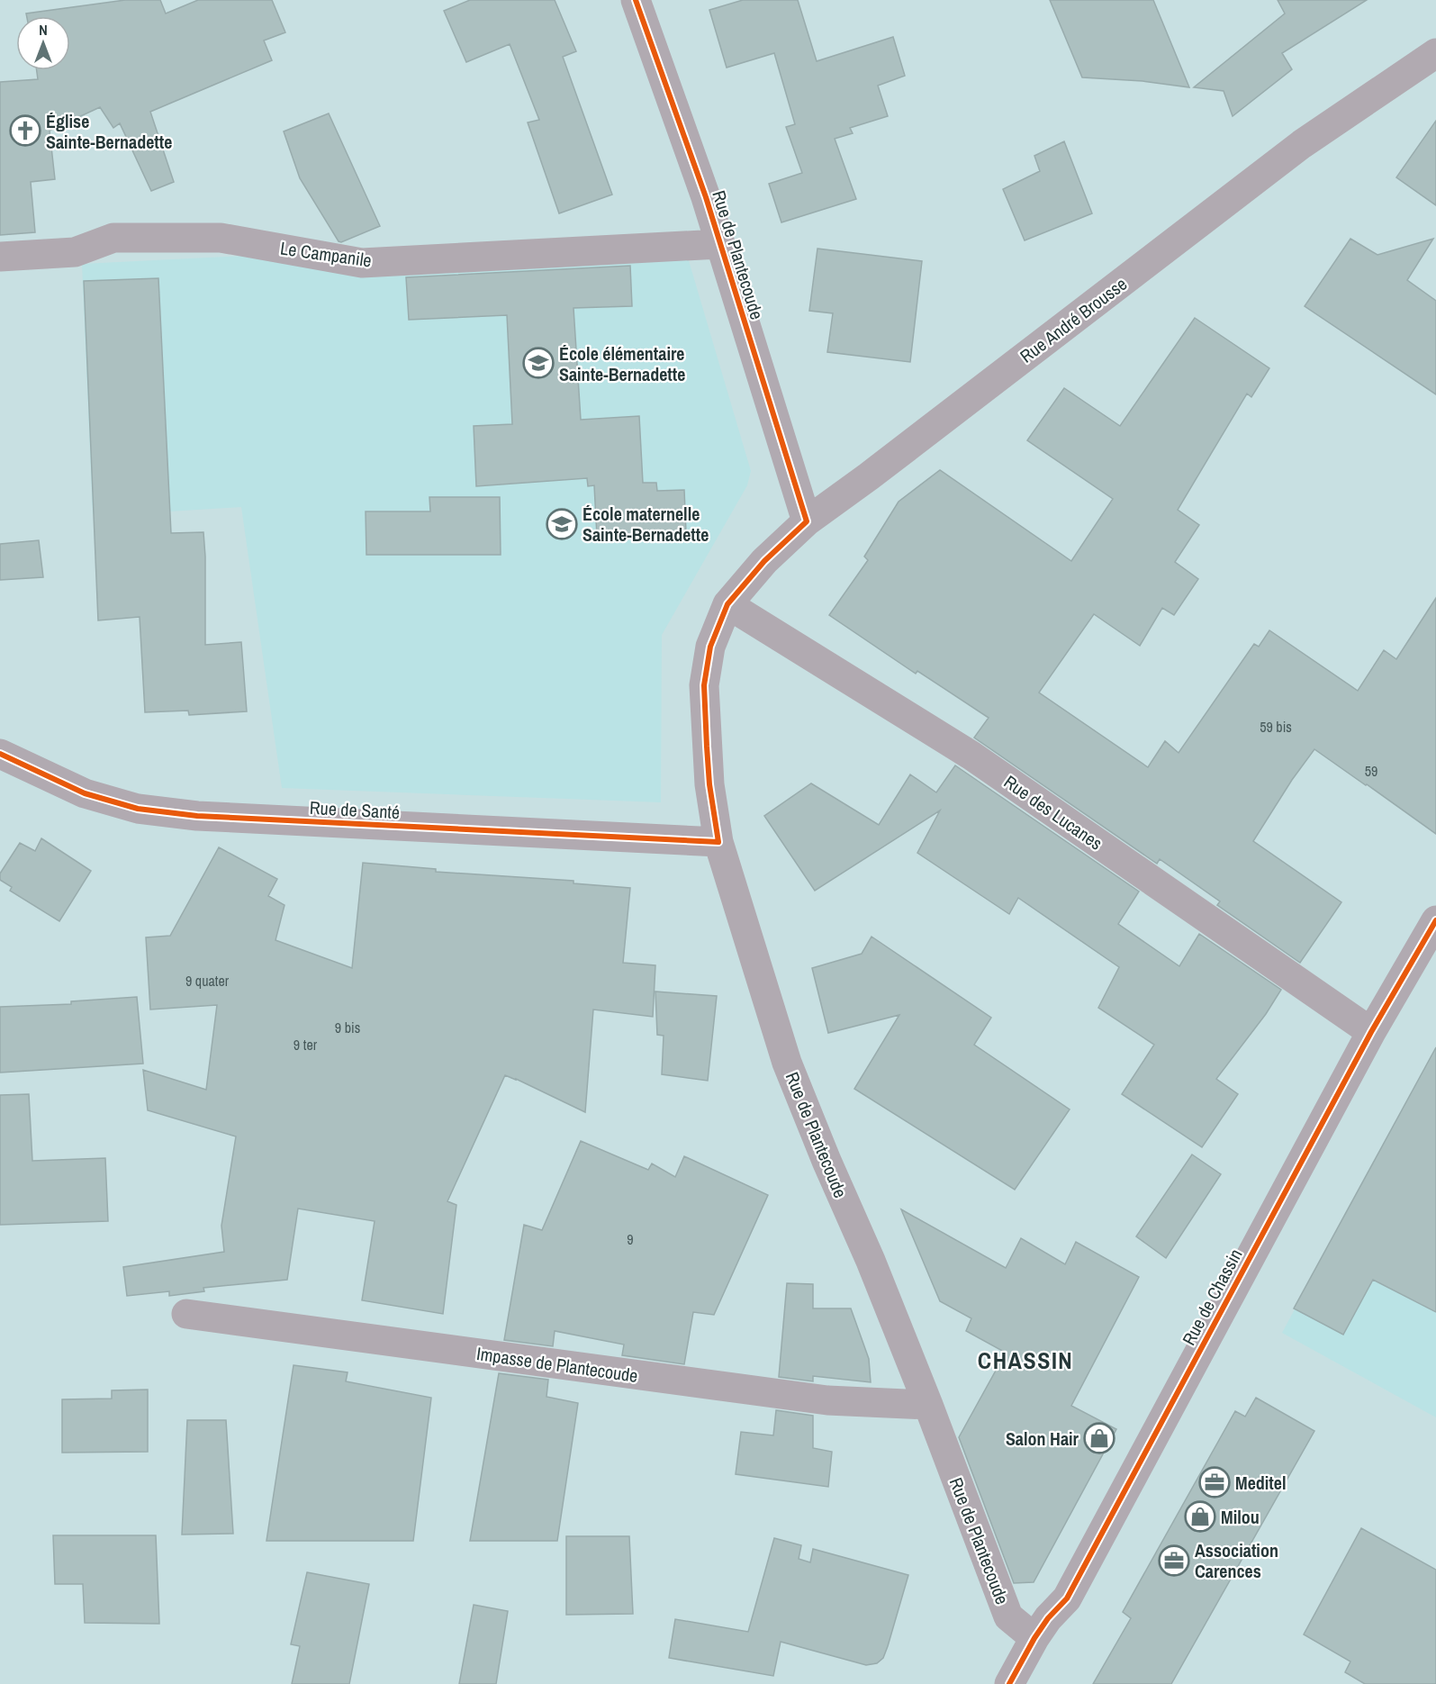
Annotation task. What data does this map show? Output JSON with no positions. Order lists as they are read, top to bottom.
{
  "streets": {
    "street": [
      "Le Campanile",
      "Rue de Plantecoude",
      "Rue André Brousse",
      "Rue de Santé",
      "Rue des Lucanes",
      "Rue de Chassin",
      "Impasse de Plantecoude"
    ]
  },
  "crossings": [
    ["Le Campanile", "Rue de Plantecoude"],
    ["Rue de Plantecoude", "Rue André Brousse"],
    ["Rue de Plantecoude", "Rue de Santé"],
    ["Rue de Plantecoude", "Rue des Lucanes"],
    ["Rue de Plantecoude", "Rue de Chassin"],
    ["Rue de Plantecoude", "Impasse de Plantecoude"],
    ["Rue André Brousse", "Rue des Lucanes"],
    ["Rue des Lucanes", "Rue de Chassin"]
  ],
  "districts": ["CHASSIN"],
  "places": {
    "church": ["Église Sainte-Bernadette"],
    "school or university": ["École élémentaire Sainte-Bernadette", "École maternelle Sainte-Bernadette"],
    "shop": ["Salon Hair", "Milou"],
    "office": ["Meditel", "Association Carences"]
  },
  "house_numbers": [
    "59 bis",
    "59",
    "9 quater",
    "9 bis",
    "9 ter",
    "9"
  ],
  "north": "top"
}
